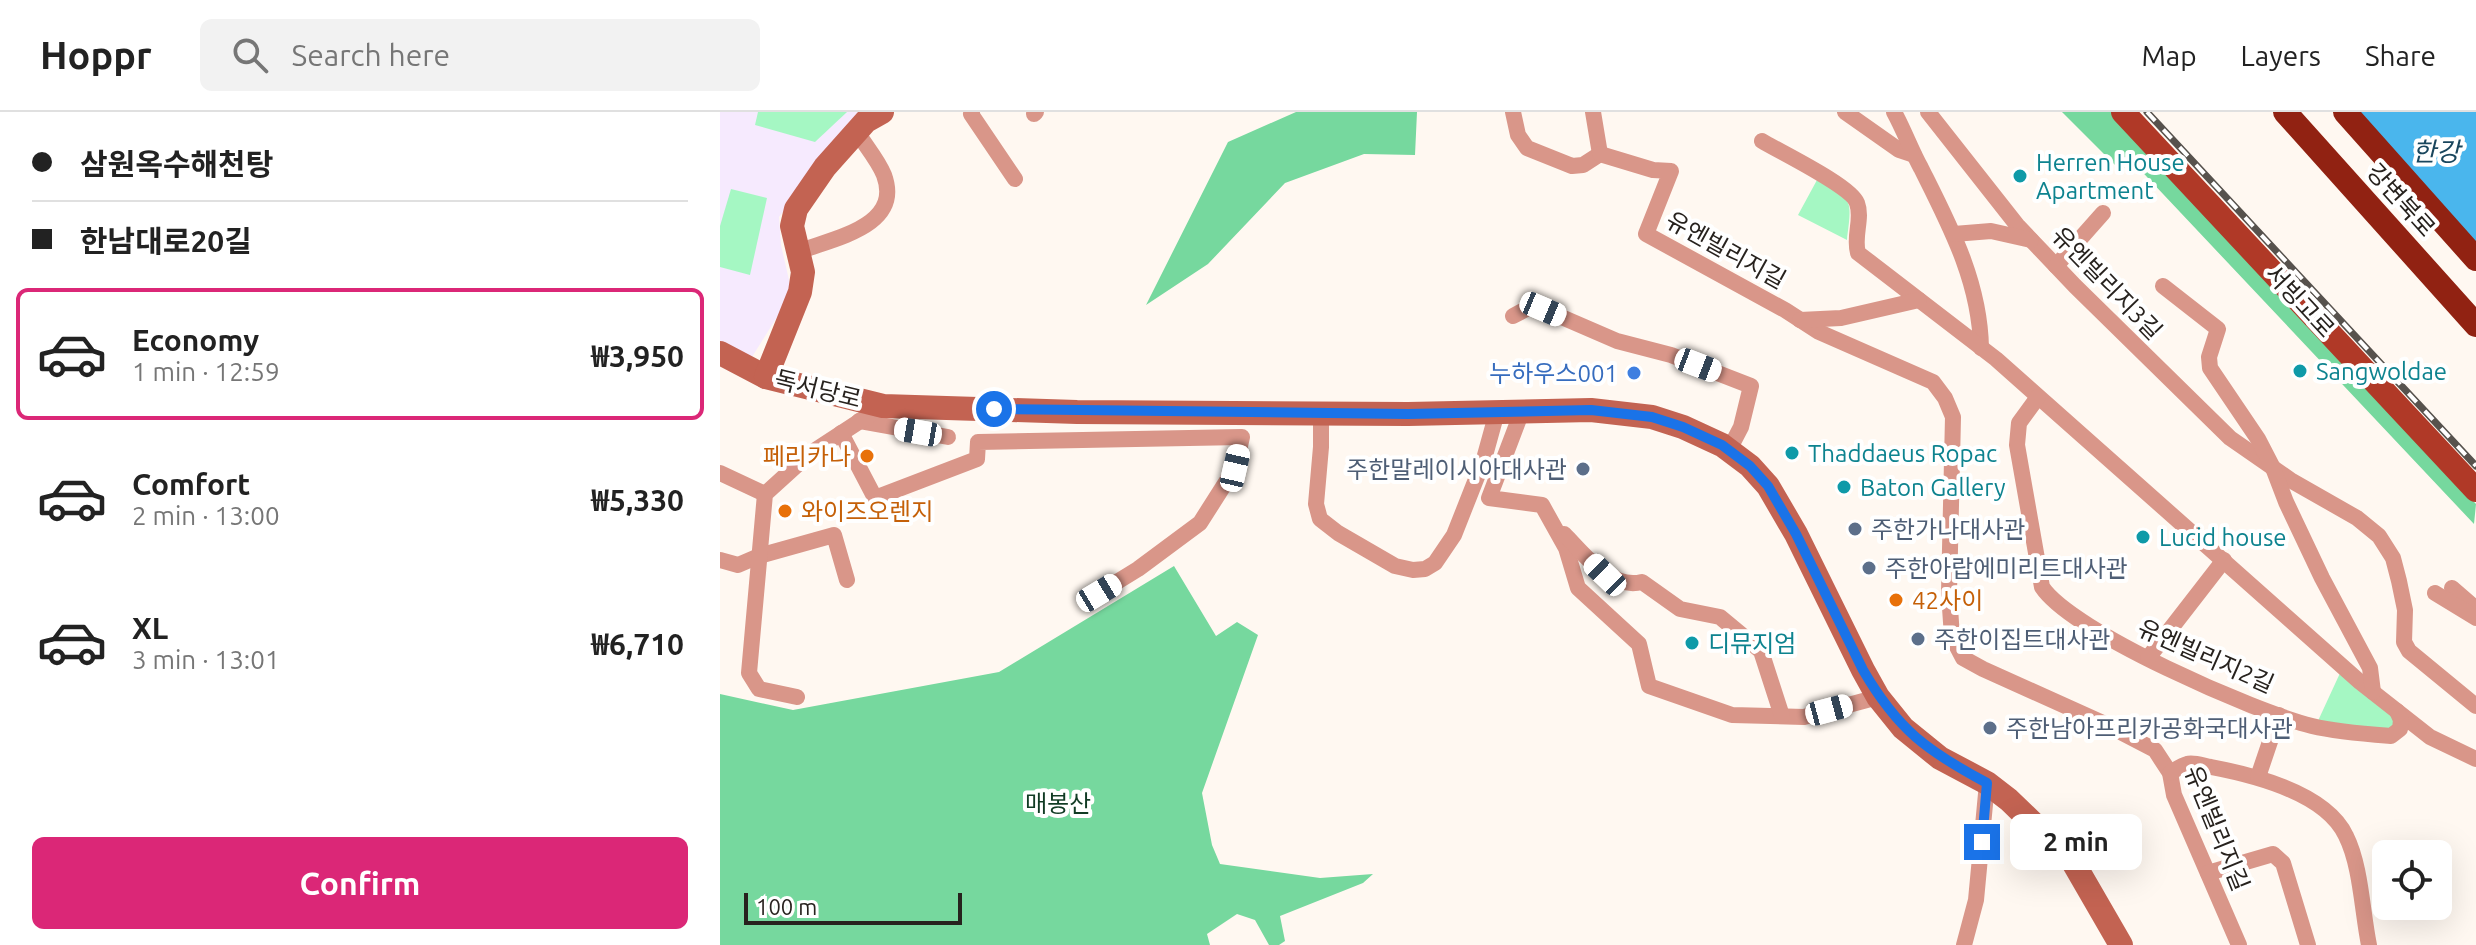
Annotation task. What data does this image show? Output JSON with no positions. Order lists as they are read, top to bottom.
{
  "streets": {
    "highway": ["강변북로"],
    "main road": ["서빙고로", "독서당로"],
    "street": ["유엔빌리지길", "유엔빌리지3길", "유엔빌리지2길"]
  },
  "water": ["한강"],
  "parks": ["매봉산"],
  "places": [
    "Herren House Apartment",
    "Sangwoldae",
    "누하우스001",
    "Thaddaeus Ropac",
    "페리카나",
    "주한말레이시아대사관",
    "Baton Gallery",
    "와이즈오렌지",
    "주한가나대사관",
    "Lucid house",
    "주한아랍에미리트대사관",
    "42사이",
    "주한이집트대사관",
    "디뮤지엄",
    "주한남아프리카공화국대사관"
  ],
  "scale_bar": "100 m",
  "page": {
    "header": "Hoppr",
    "search": "Search here",
    "nav": ["Map", "Layers", "Share"],
    "banner": ["삼원옥수해천탕", "한남대로20길"],
    "list": [
      {
        "name": "Economy",
        "note": "1 min · 12:59",
        "value": "₩3,950"
      },
      {
        "name": "Comfort",
        "note": "2 min · 13:00",
        "value": "₩5,330"
      },
      {
        "name": "XL",
        "note": "3 min · 13:01",
        "value": "₩6,710"
      }
    ],
    "bubble": "2 min",
    "buttons": "Confirm",
    "scale": "100 m"
  }
}
